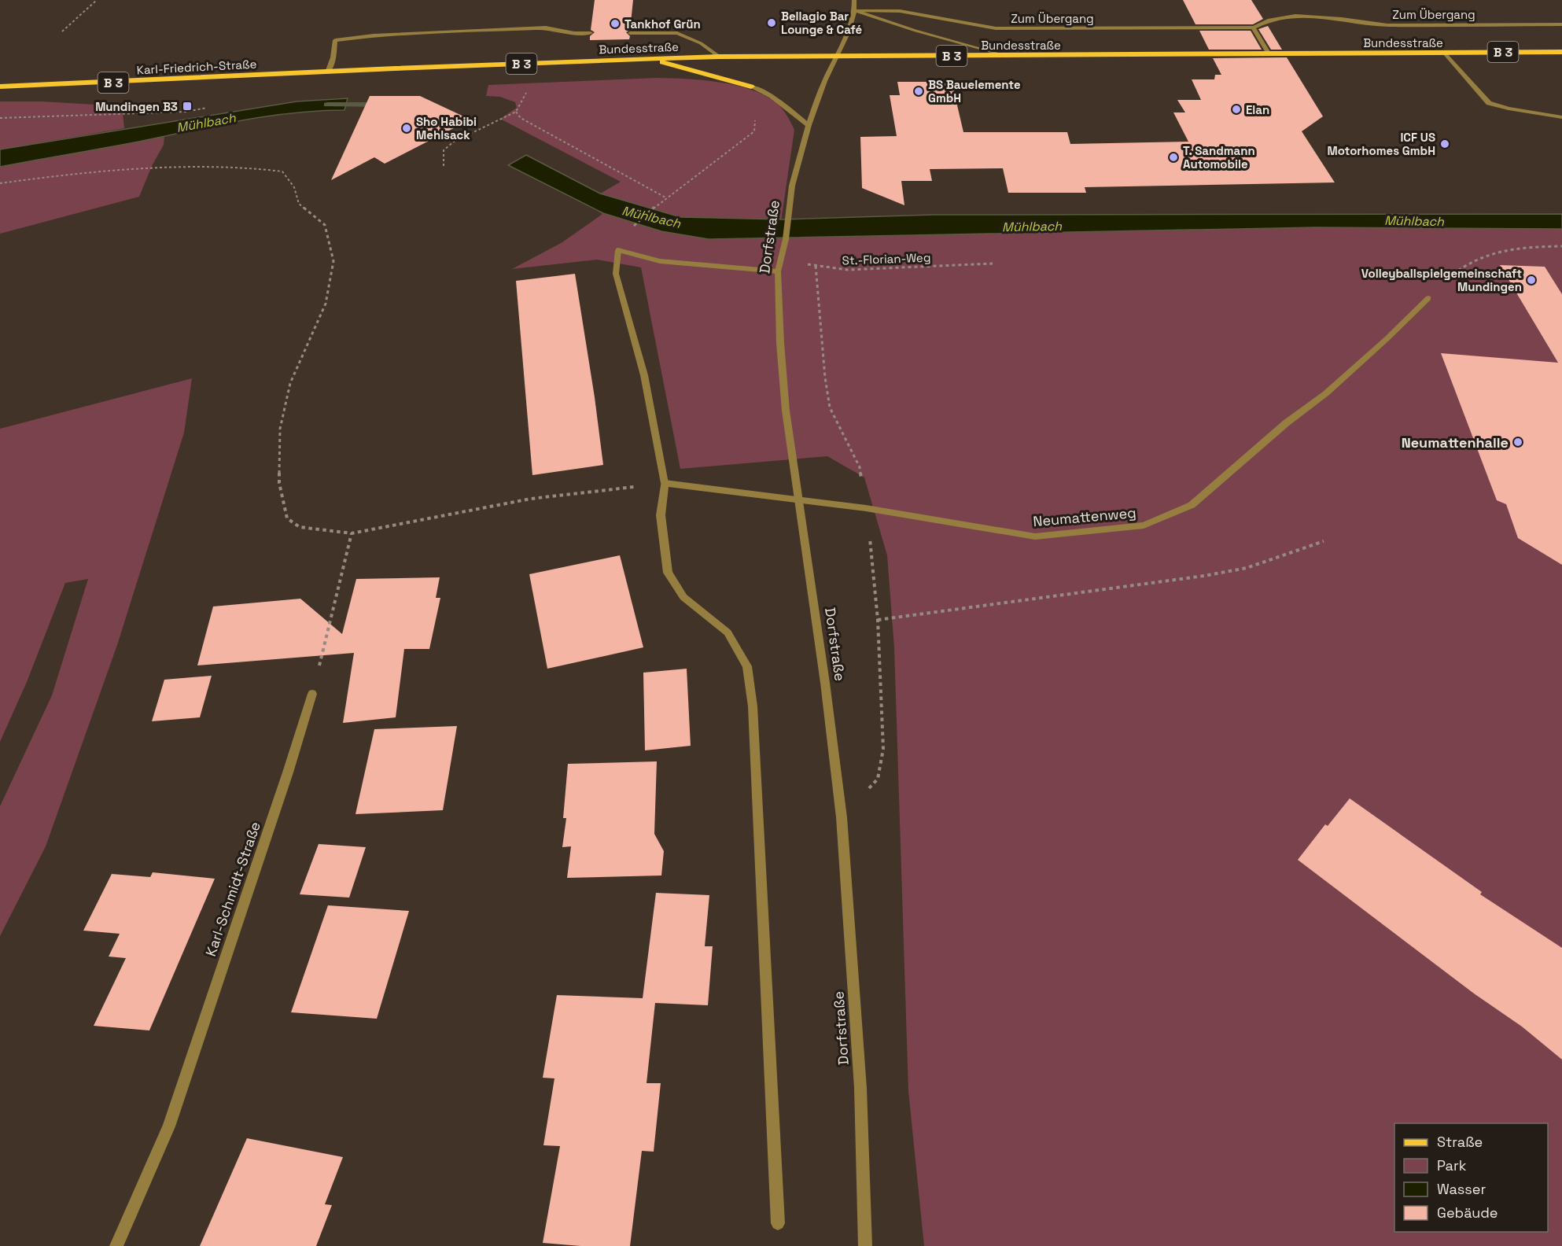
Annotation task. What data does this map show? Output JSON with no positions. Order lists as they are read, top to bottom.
{
  "streets": {
    "main road": ["Bundesstraße", "B 3", "Karl-Friedrich-Straße"],
    "street": [
      "Zum Übergang",
      "Dorfstraße",
      "Neumattenweg",
      "Karl-Schmidt-Straße"
    ],
    "path": ["St.-Florian-Weg"]
  },
  "crossings": [
    ["Zum Übergang", "Dorfstraße"],
    ["Bundesstraße", "Karl-Friedrich-Straße"],
    ["Bundesstraße", "Dorfstraße"],
    ["Dorfstraße", "St.-Florian-Weg"],
    ["Dorfstraße", "Neumattenweg"]
  ],
  "water": ["Mühlbach"],
  "places": {
    "other": [
      "Bellagio Bar Lounge & Café",
      "Tankhof Grün",
      "BS Bauelemente GmbH",
      "Elan",
      "Sho Habibi Mehlsack",
      "ICF US Motorhomes GmbH",
      "T. Sandmann Automobile",
      "Volleyballspielgemeinschaft Mundingen",
      "Neumattenhalle"
    ],
    "transit": ["Mundingen B3"]
  },
  "legend": [
    "Straße",
    "Park",
    "Wasser",
    "Gebäude"
  ]
}
